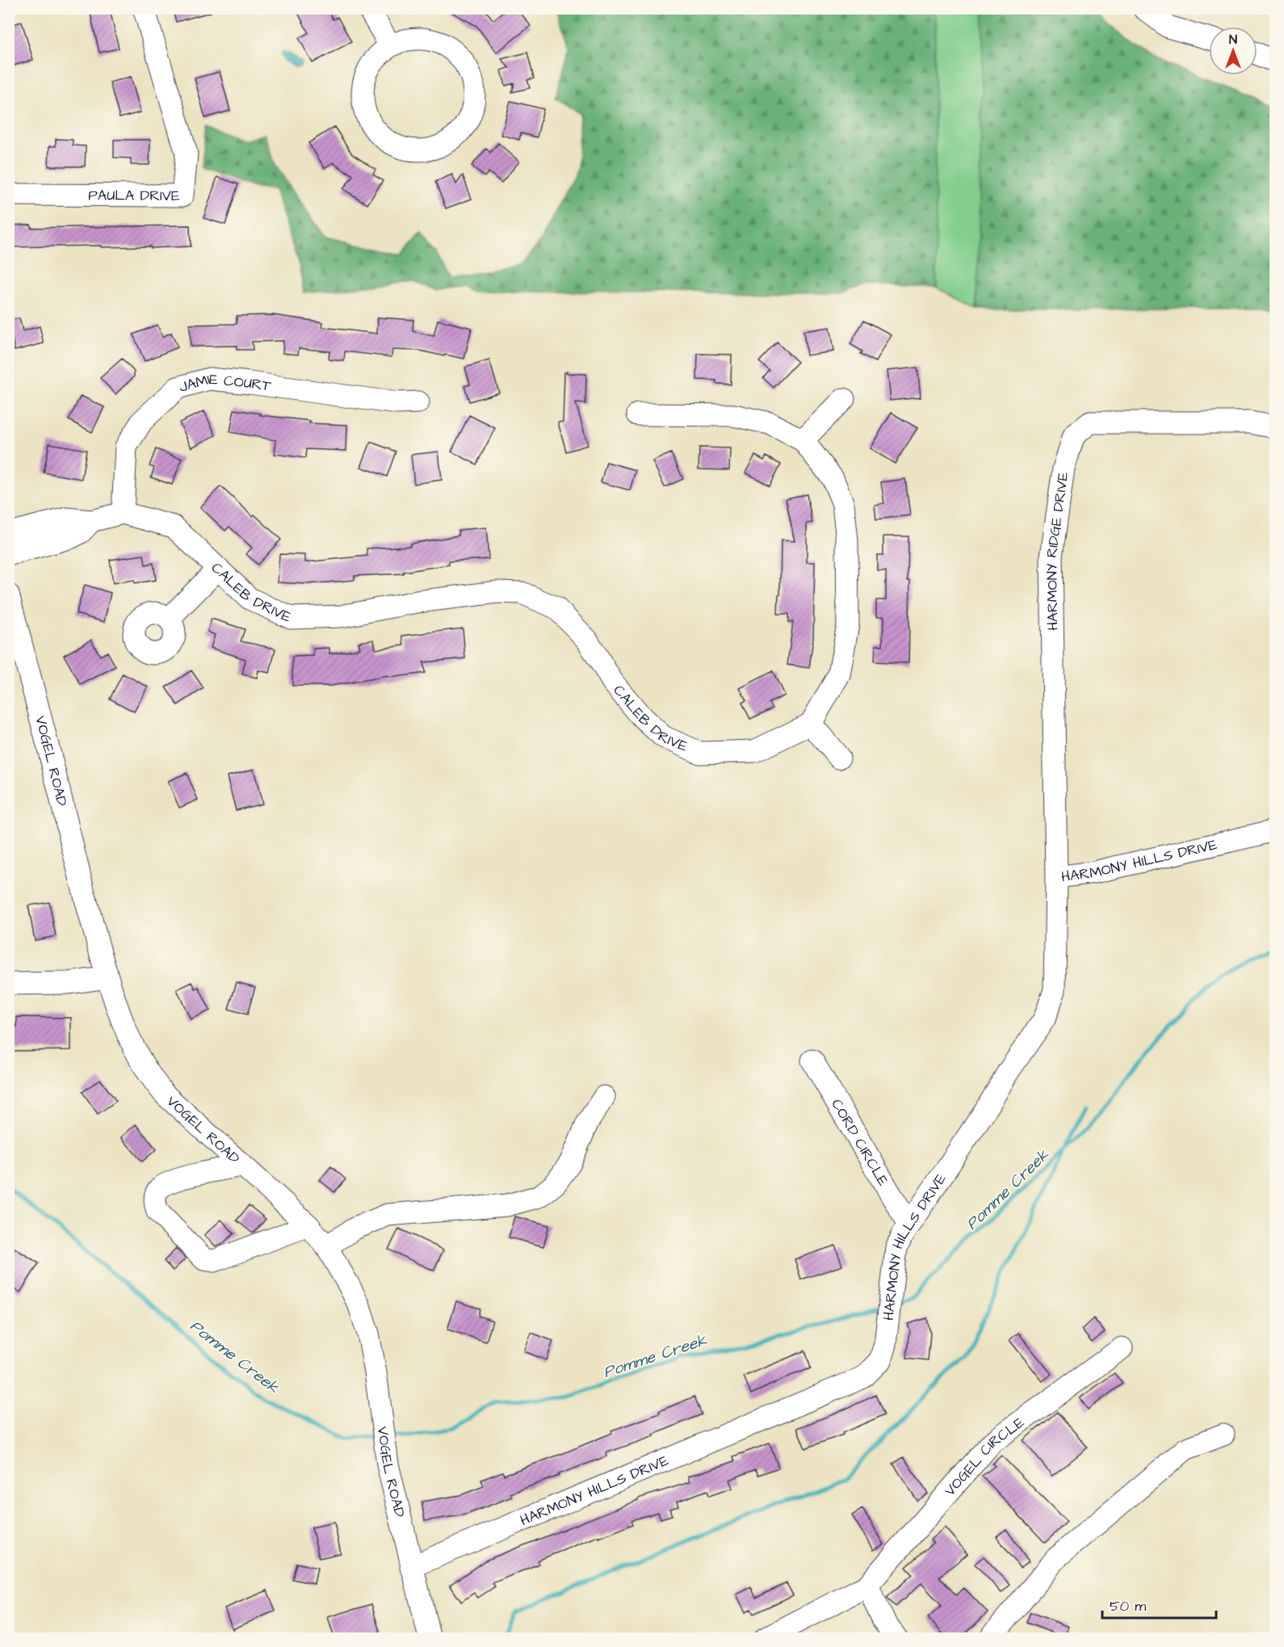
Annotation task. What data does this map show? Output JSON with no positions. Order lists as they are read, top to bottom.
{
  "streets": {
    "street": [
      "PAULA DRIVE",
      "JAMIE COURT",
      "HARMONY RIDGE DRIVE",
      "CALEB DRIVE",
      "VOGEL ROAD",
      "HARMONY HILLS DRIVE",
      "CORD CIRCLE",
      "VOGEL CIRCLE"
    ]
  },
  "crossings": [
    ["JAMIE COURT", "CALEB DRIVE"],
    ["HARMONY RIDGE DRIVE", "HARMONY HILLS DRIVE"],
    ["VOGEL ROAD", "HARMONY HILLS DRIVE"],
    ["HARMONY HILLS DRIVE", "CORD CIRCLE"]
  ],
  "water": ["Pomme Creek"],
  "scale_bar": "50 m",
  "north": "top"
}
